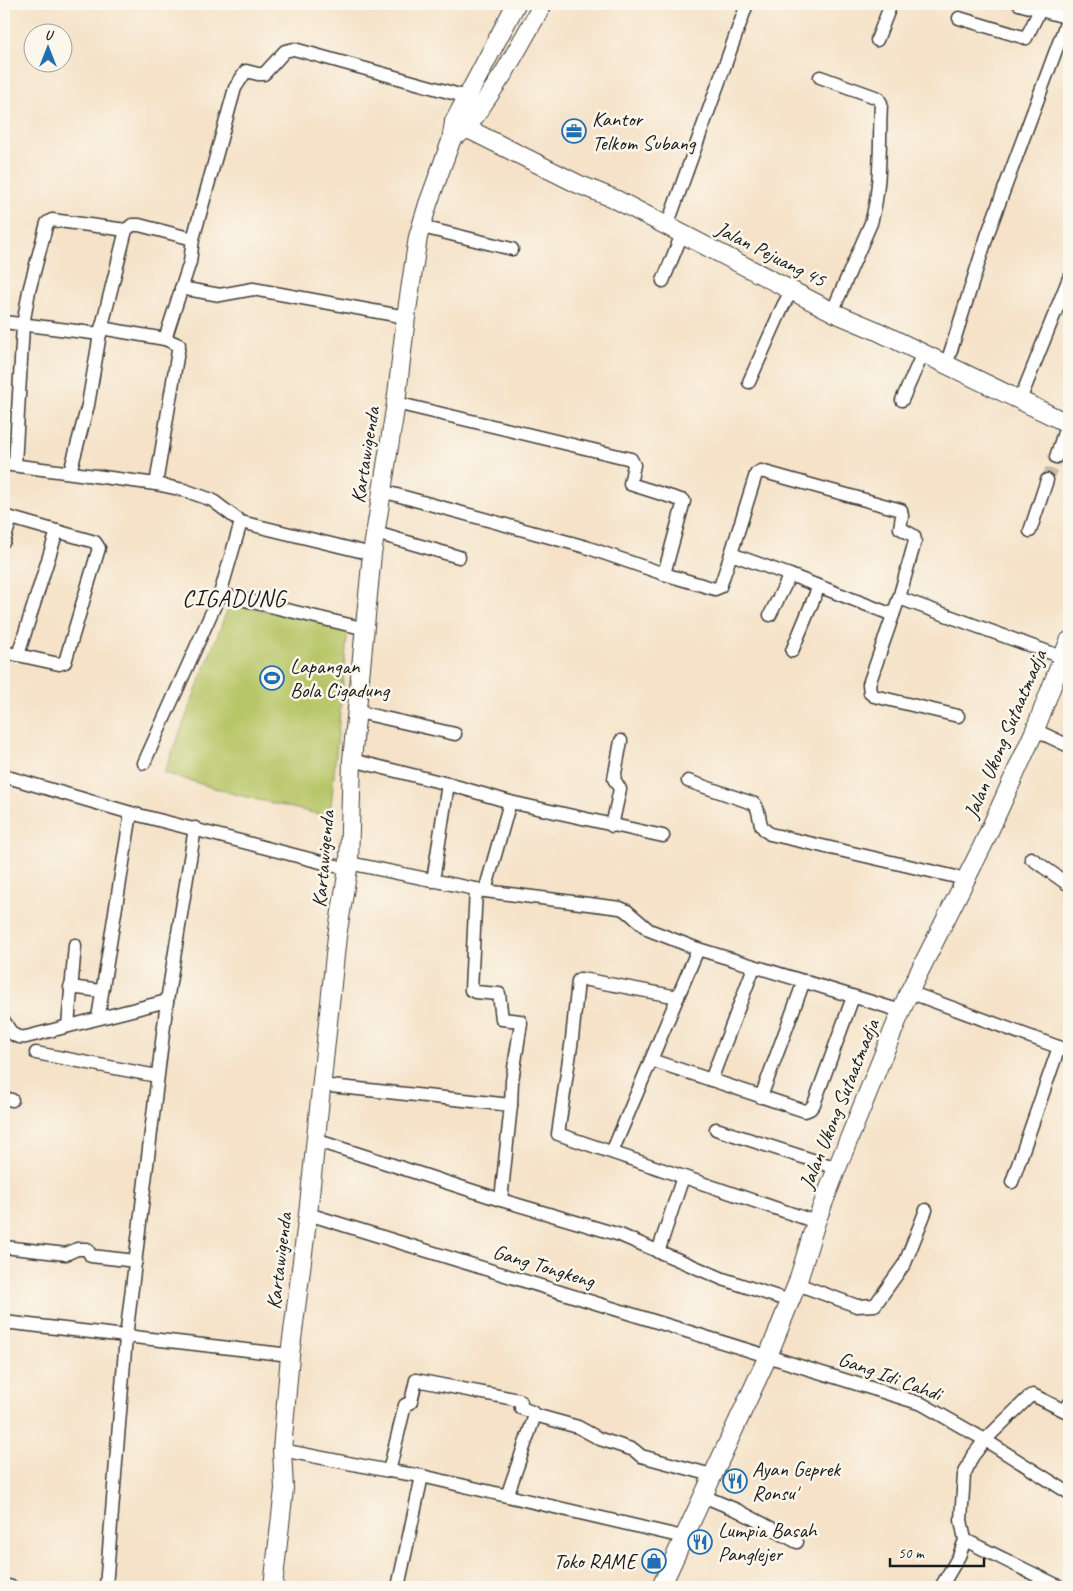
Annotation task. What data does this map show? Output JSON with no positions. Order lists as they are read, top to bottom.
{
  "streets": {
    "street": [
      "Jalan Pejuang 45",
      "Kartawigenda",
      "Jalan Ukong Sutaatmadja",
      "Gang Tongkeng",
      "Gang Idi Cahdi"
    ]
  },
  "crossings": [
    ["Jalan Pejuang 45", "Kartawigenda"],
    ["Kartawigenda", "Gang Tongkeng"],
    ["Jalan Ukong Sutaatmadja", "Gang Tongkeng"],
    ["Jalan Ukong Sutaatmadja", "Gang Idi Cahdi"],
    ["Gang Tongkeng", "Gang Idi Cahdi"]
  ],
  "districts": ["CIGADUNG"],
  "places": {
    "office": ["Kantor Telkom Subang"],
    "sports": ["Lapangan Bola Cigadung"],
    "restaurant": ["Ayan Geprek Ronsu'", "Lumpia Basah Panglejer"],
    "shop": ["Toko RAME"]
  },
  "scale_bar": "50 m",
  "north": "top"
}
